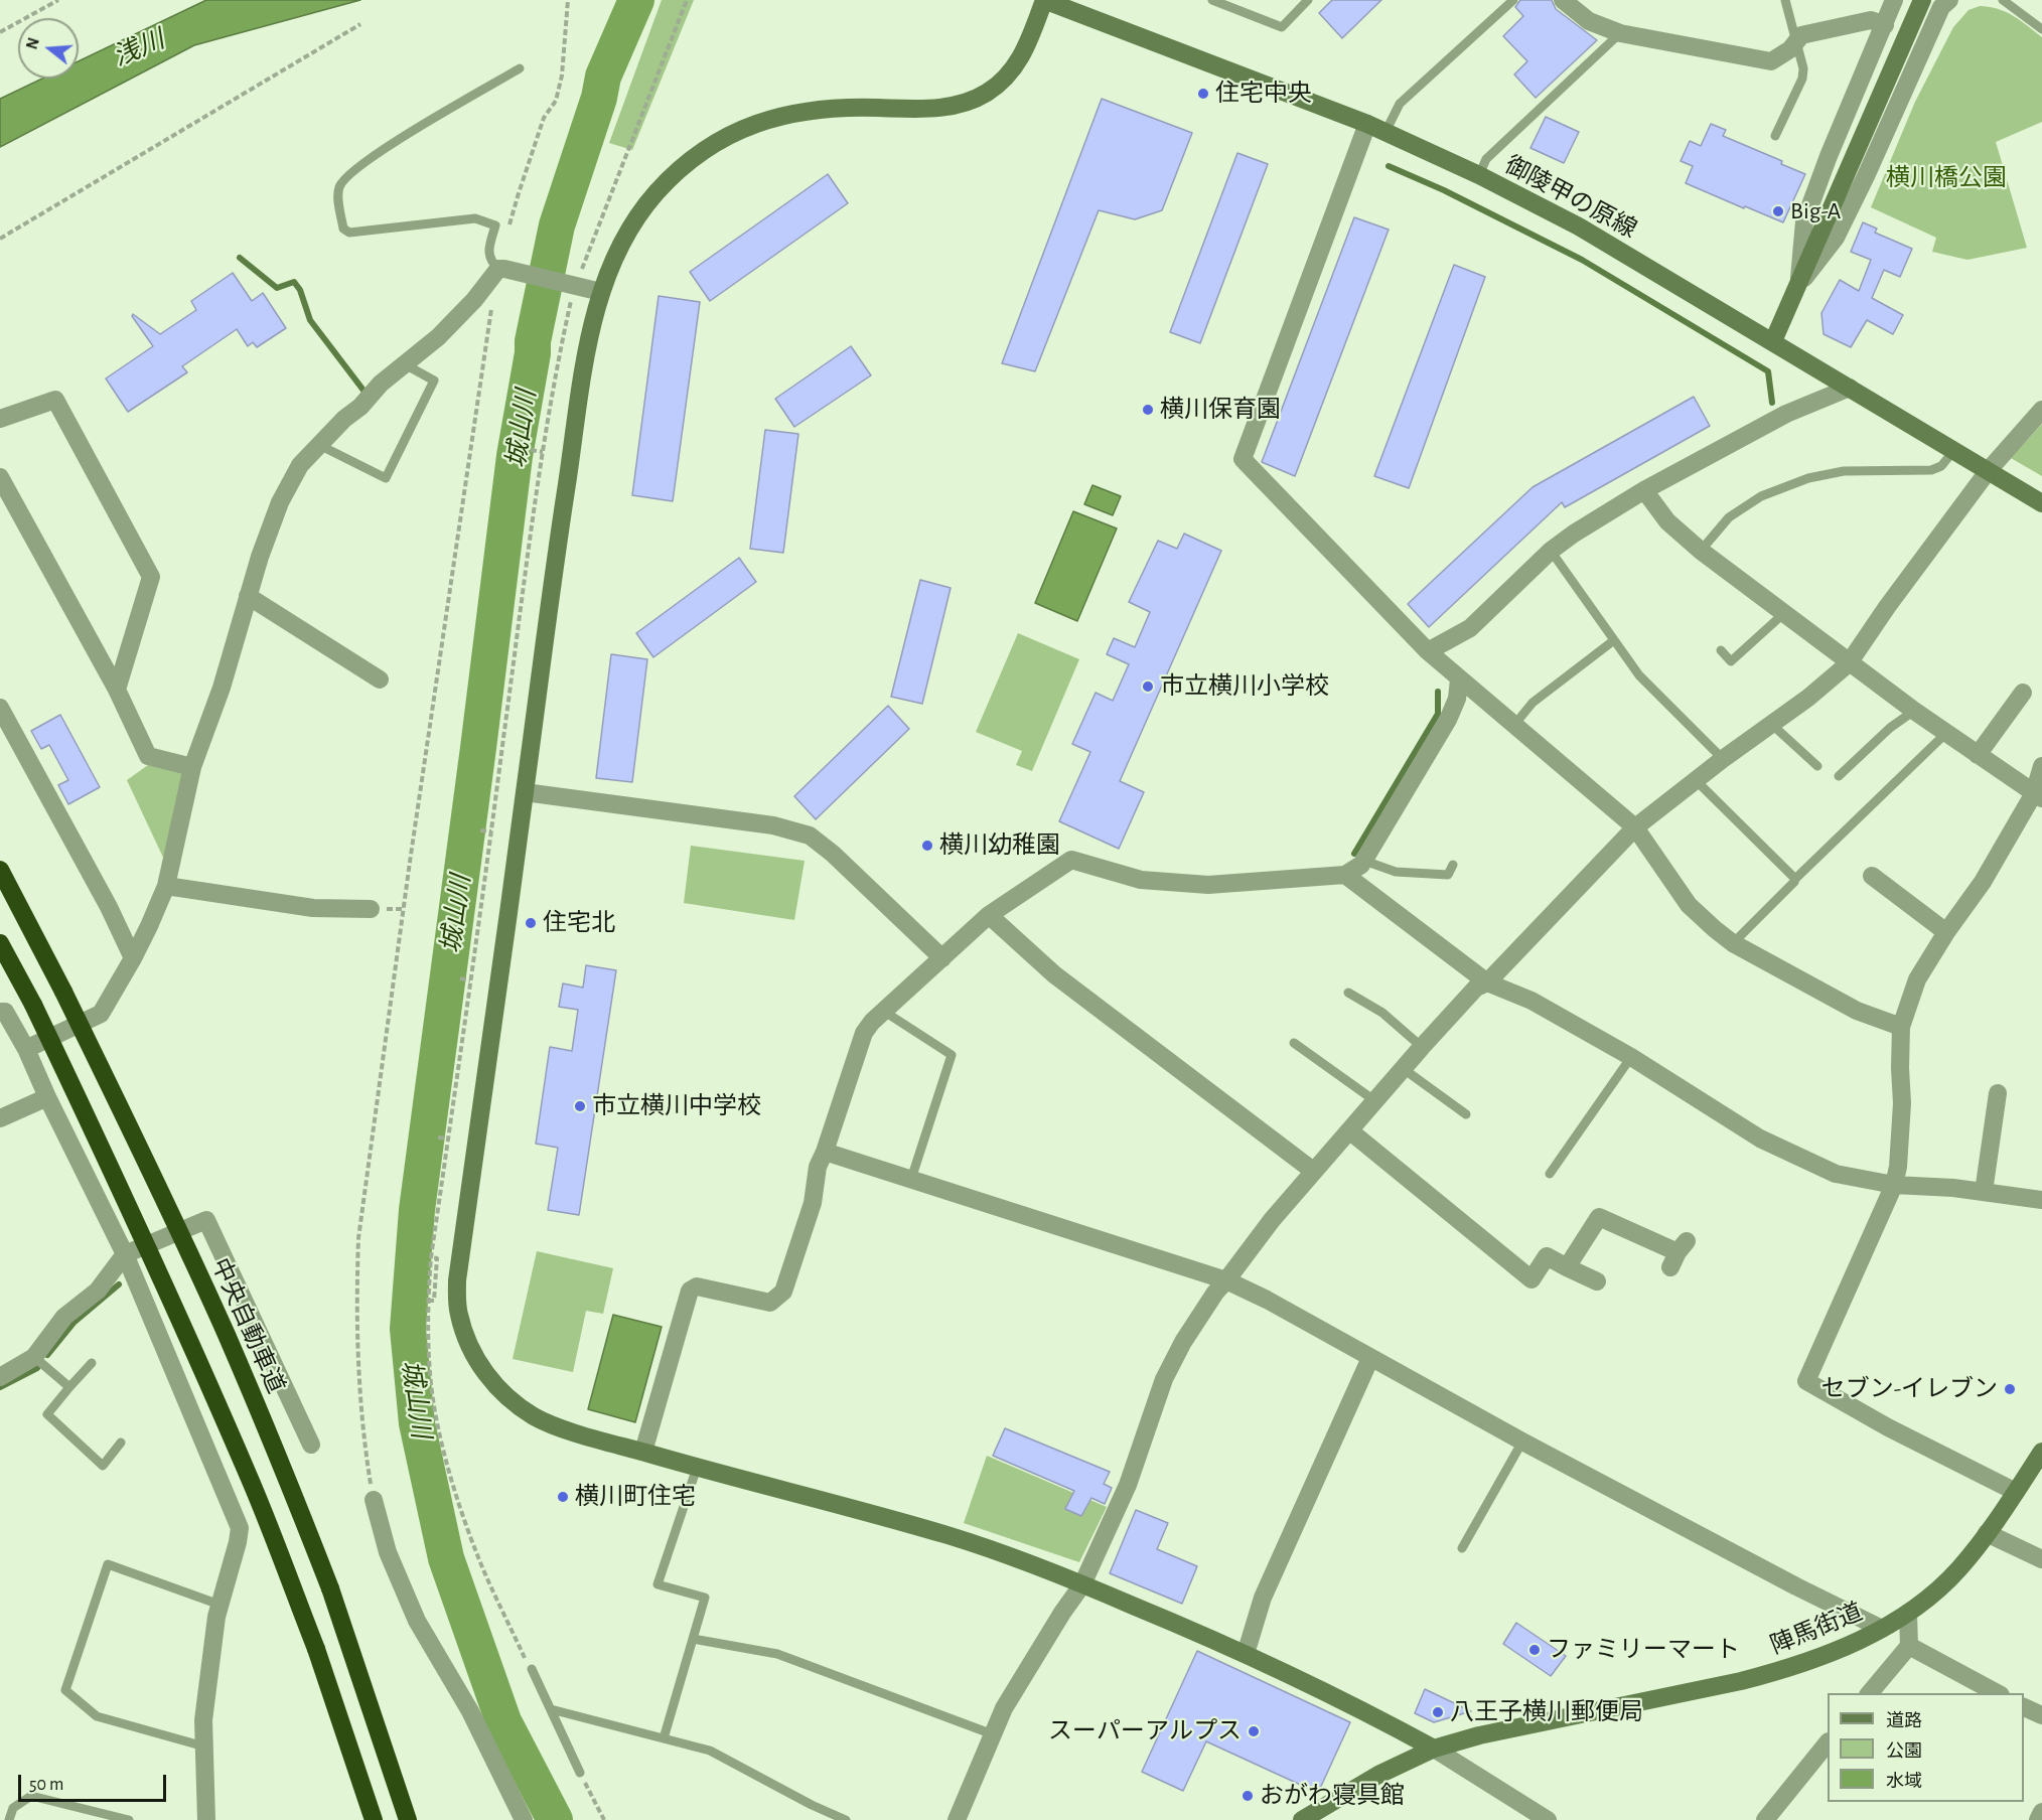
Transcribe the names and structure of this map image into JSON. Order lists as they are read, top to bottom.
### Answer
{
  "streets": {
    "highway": ["中央自動車道"],
    "street": ["御陵甲の原線", "陣馬街道"]
  },
  "water": ["浅川", "城山川"],
  "parks": ["横川橋公園"],
  "places": [
    "住宅中央",
    "Big-A",
    "横川保育園",
    "市立横川小学校",
    "横川幼稚園",
    "住宅北",
    "市立横川中学校",
    "セブン-イレブン",
    "横川町住宅",
    "ファミリーマート",
    "八王子横川郵便局",
    "スーパーアルプス",
    "おがわ寝具館"
  ],
  "legend": ["道路", "公園", "水域"],
  "scale_bar": "50 m",
  "north": "left"
}
